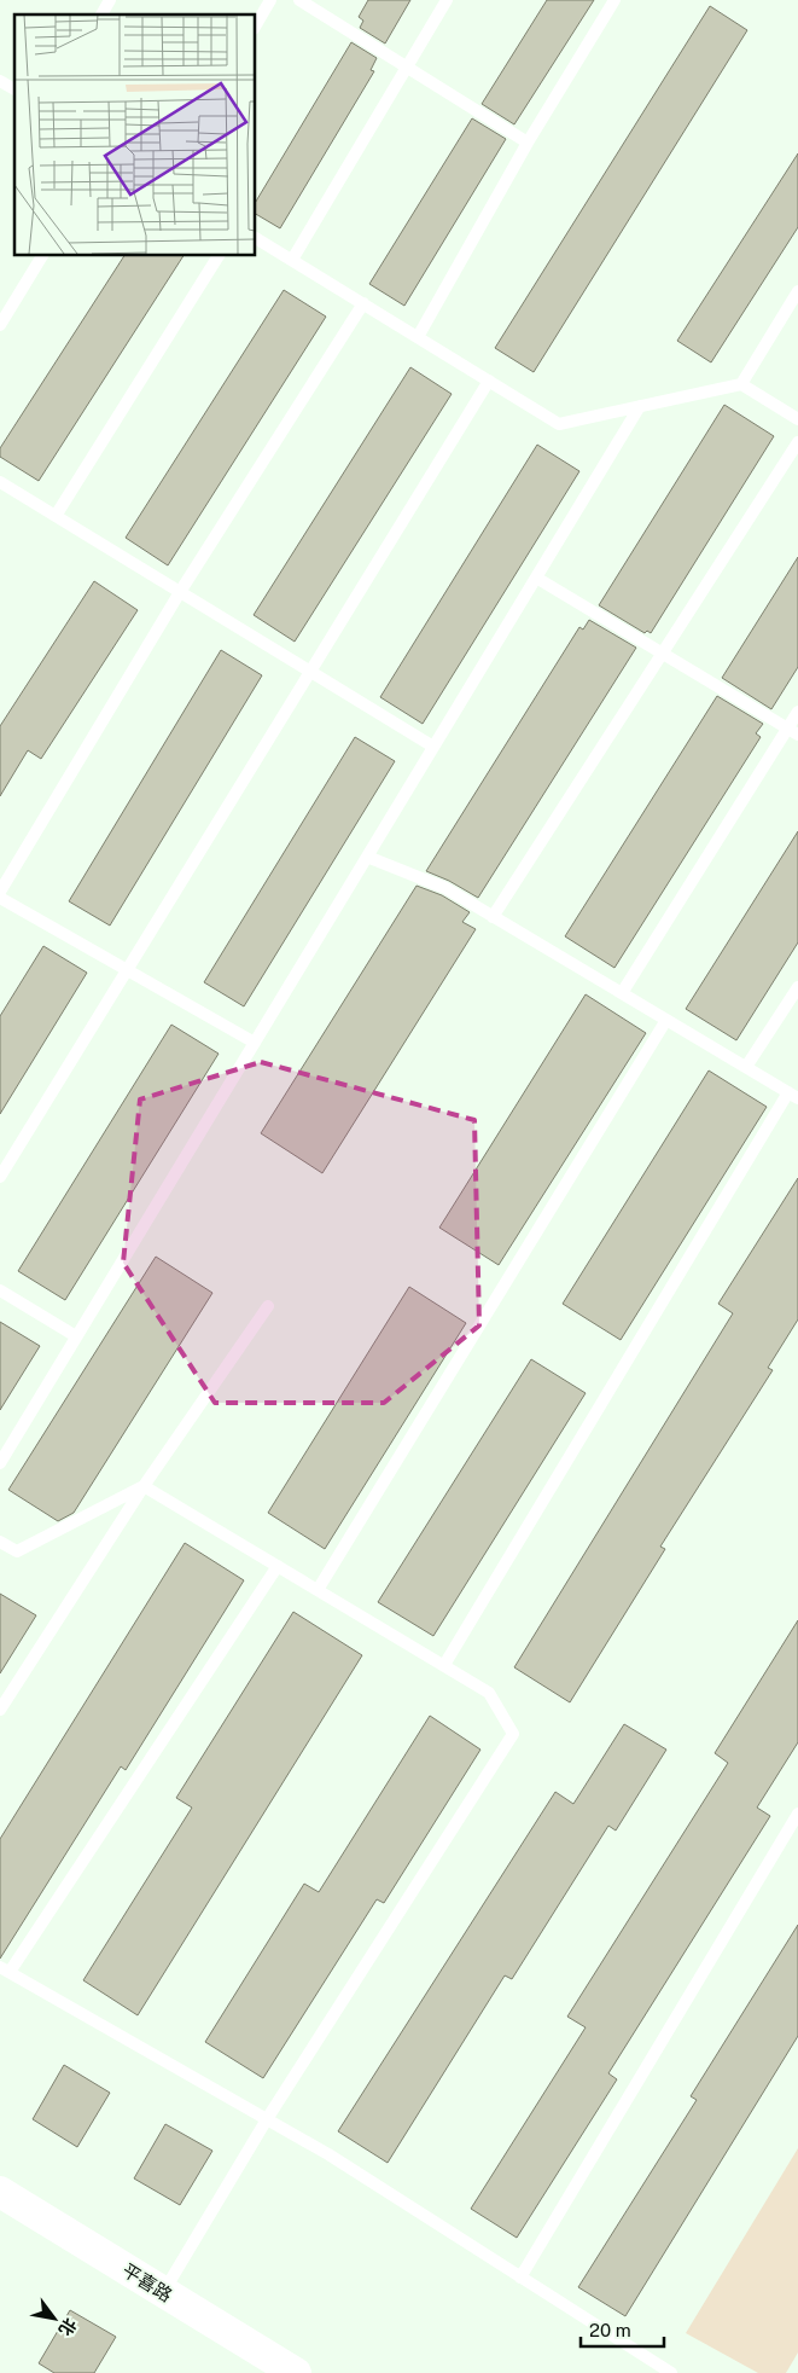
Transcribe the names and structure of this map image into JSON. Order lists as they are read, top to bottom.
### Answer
{
  "streets": {
    "street": ["平喜路"]
  },
  "scale_bar": "20 m",
  "north": "bottom right"
}
